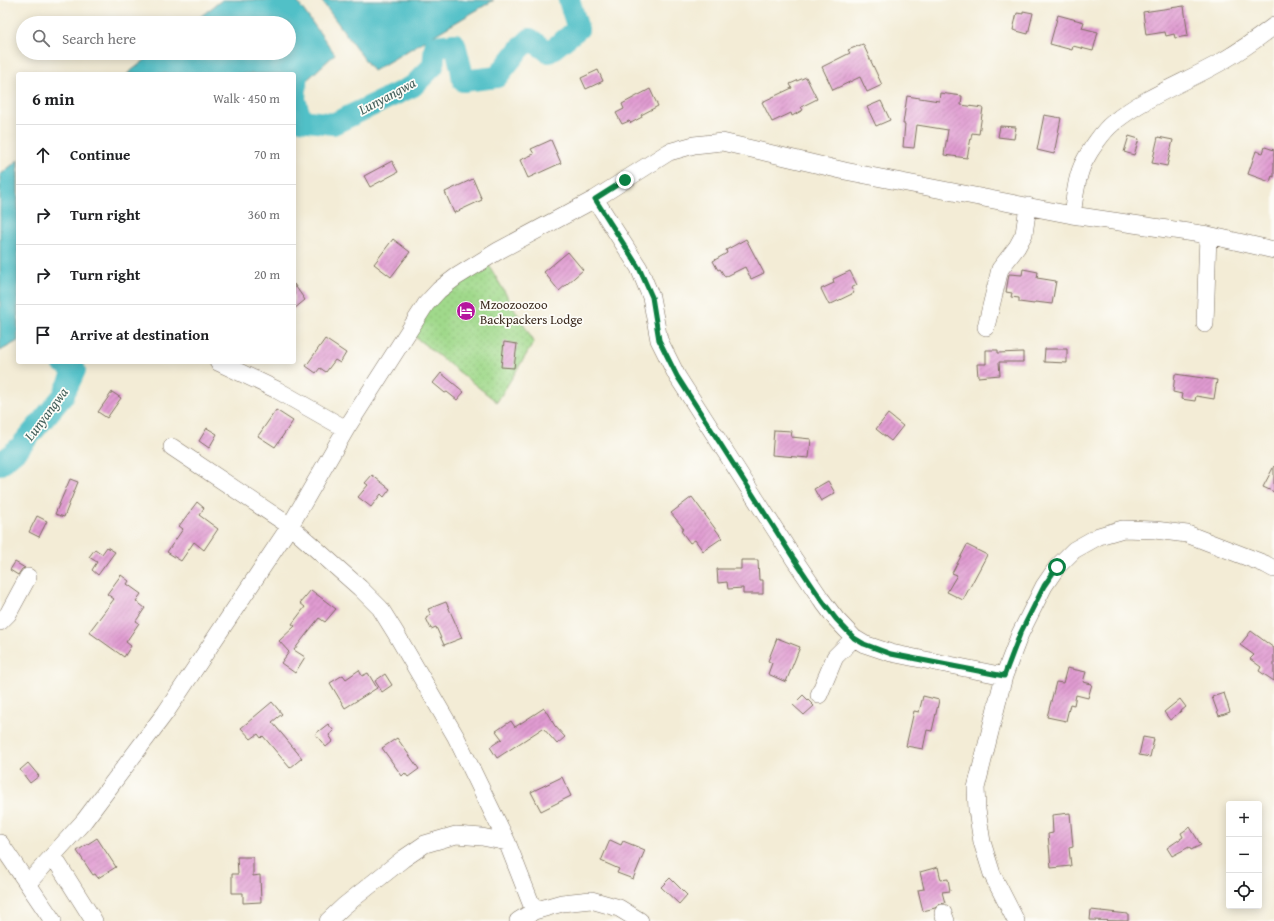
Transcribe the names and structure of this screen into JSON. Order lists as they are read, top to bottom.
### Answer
{
  "water": ["Lunyangwa"],
  "places": {
    "hotel": ["Mzoozoozoo Backpackers Lodge"]
  },
  "page": {
    "search": "Search here",
    "heading": ["6 min", "Walk · 450 m"],
    "list": [
      ["Continue", "70 m"],
      ["Turn right", "360 m"],
      ["Turn right", "20 m"],
      "Arrive at destination"
    ],
    "map_buttons": ["+", "−"]
  }
}
